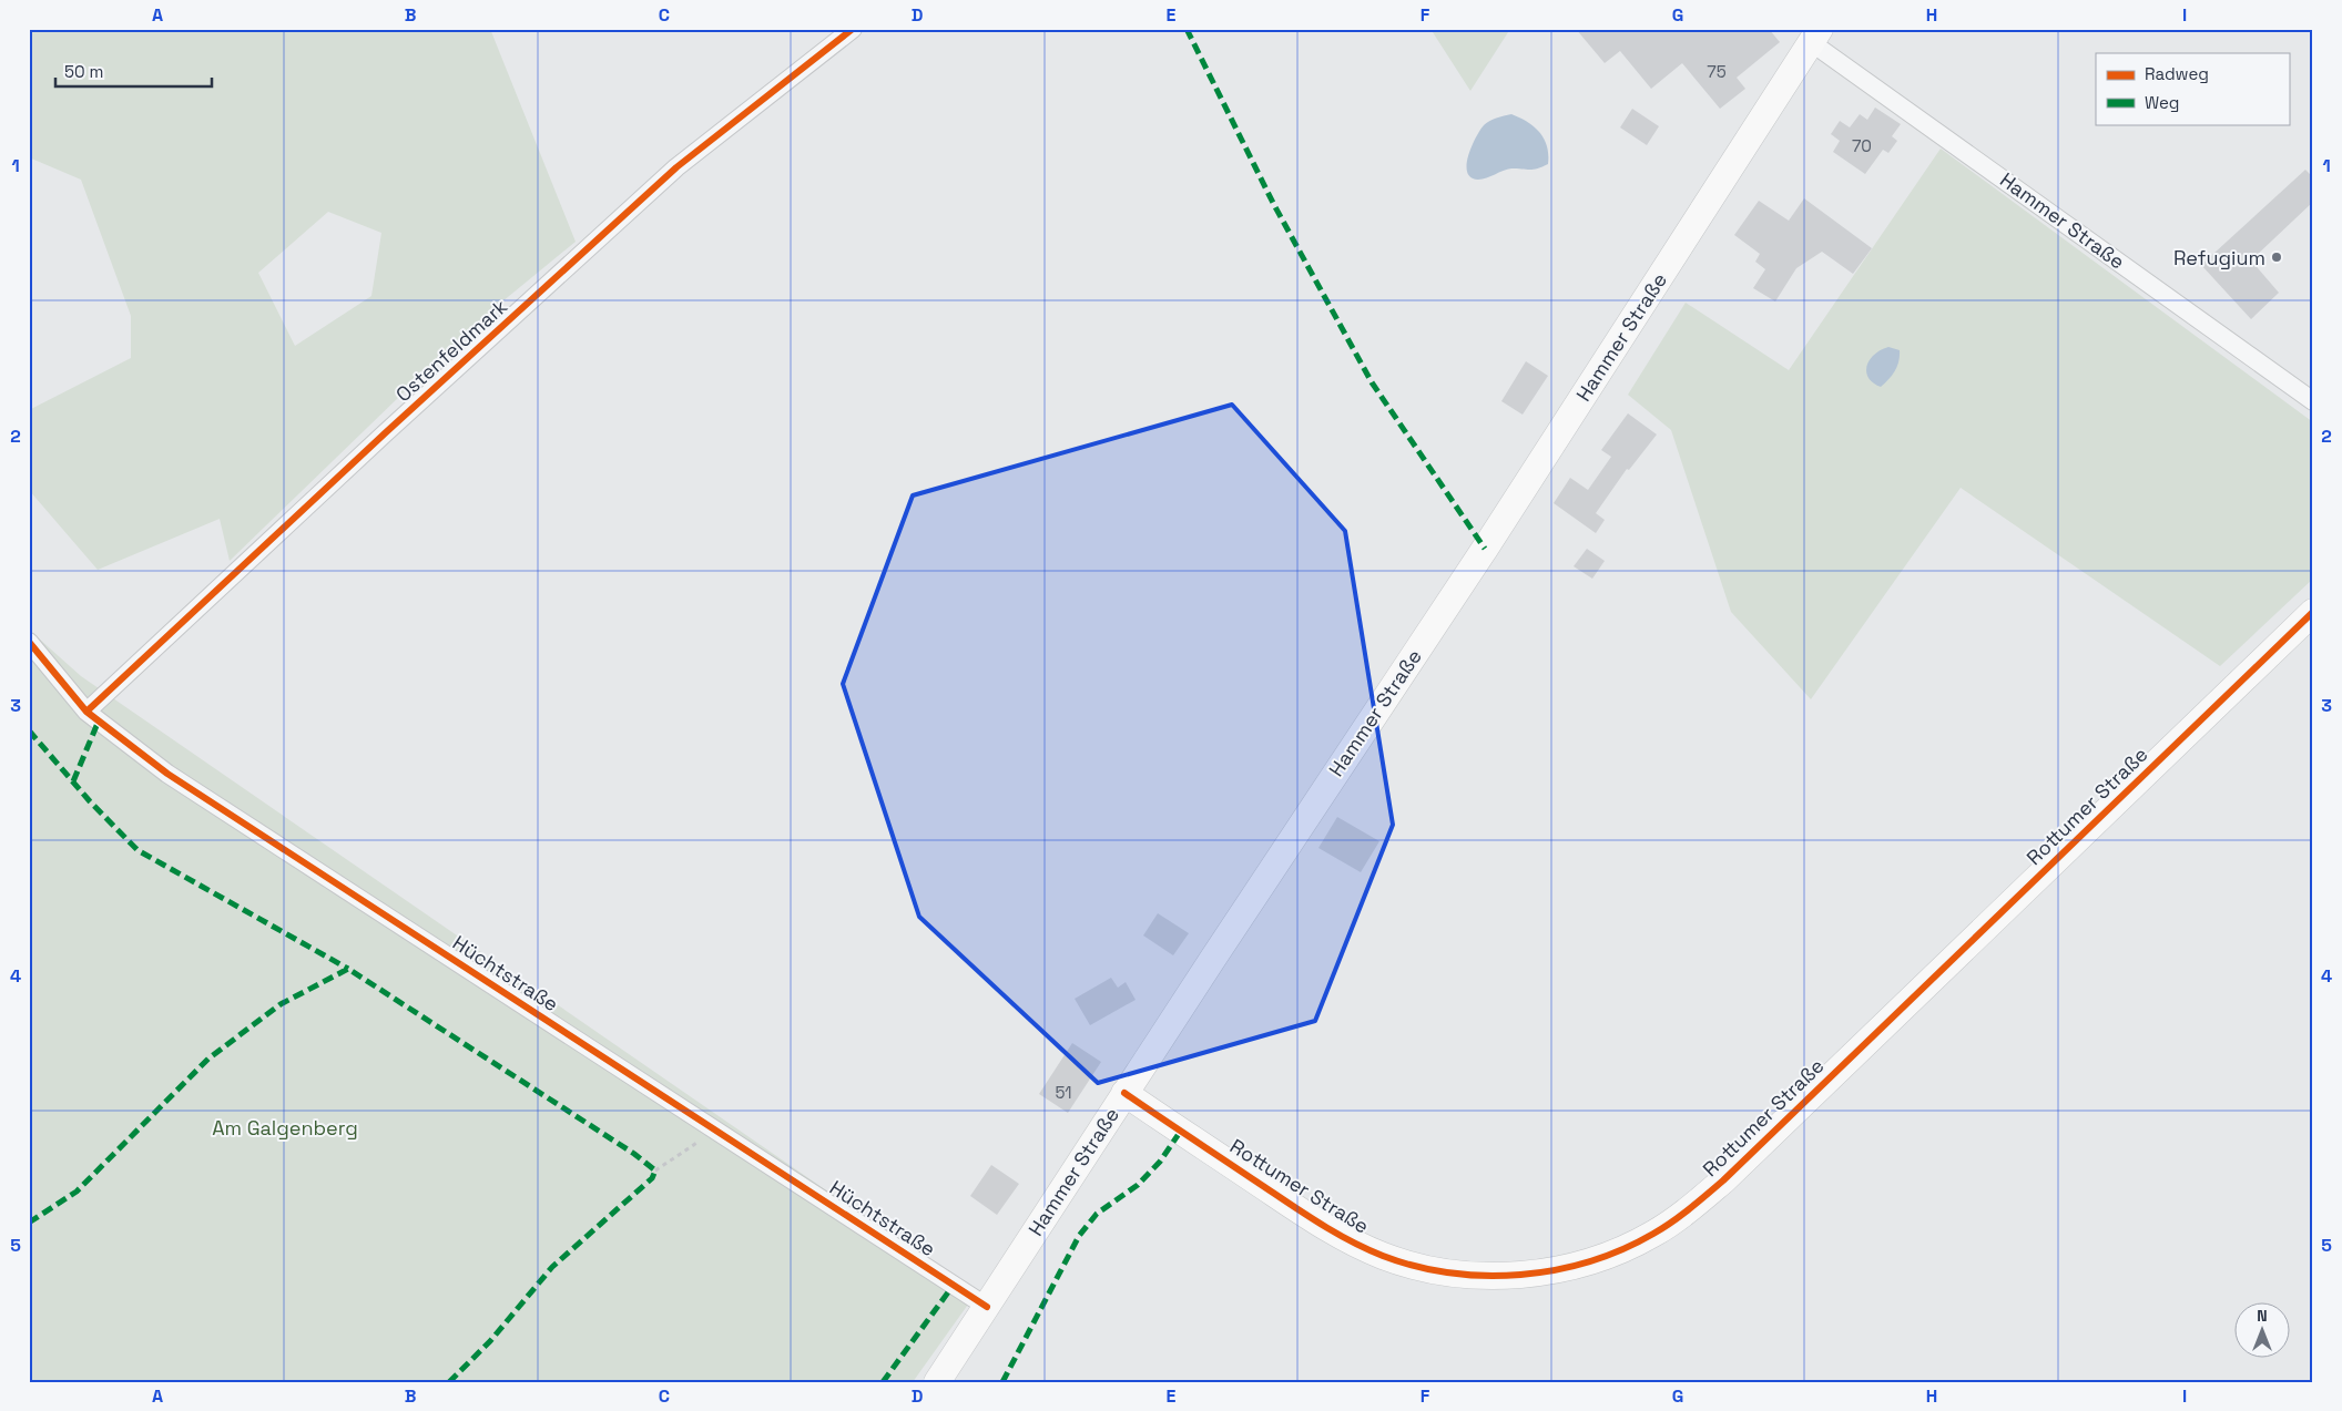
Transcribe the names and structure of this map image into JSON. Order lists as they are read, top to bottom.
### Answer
{
  "streets": {
    "main road": ["Hammer Straße", "Rottumer Straße"],
    "street": ["Ostenfeldmark", "Hüchtstraße"]
  },
  "crossings": [
    ["Hammer Straße", "Rottumer Straße"],
    ["Hammer Straße", "Hüchtstraße"],
    ["Ostenfeldmark", "Hüchtstraße"]
  ],
  "parks": ["Am Galgenberg"],
  "places": ["Refugium"],
  "house_numbers": ["75", "70", "51"],
  "legend": ["Radweg", "Weg"],
  "scale_bar": "50 m",
  "north": "top",
  "grid": {
    "columns": [
      "A",
      "B",
      "C",
      "D",
      "E",
      "F",
      "G",
      "H",
      "I"
    ],
    "rows": [
      "1",
      "2",
      "3",
      "4",
      "5"
    ]
  }
}
